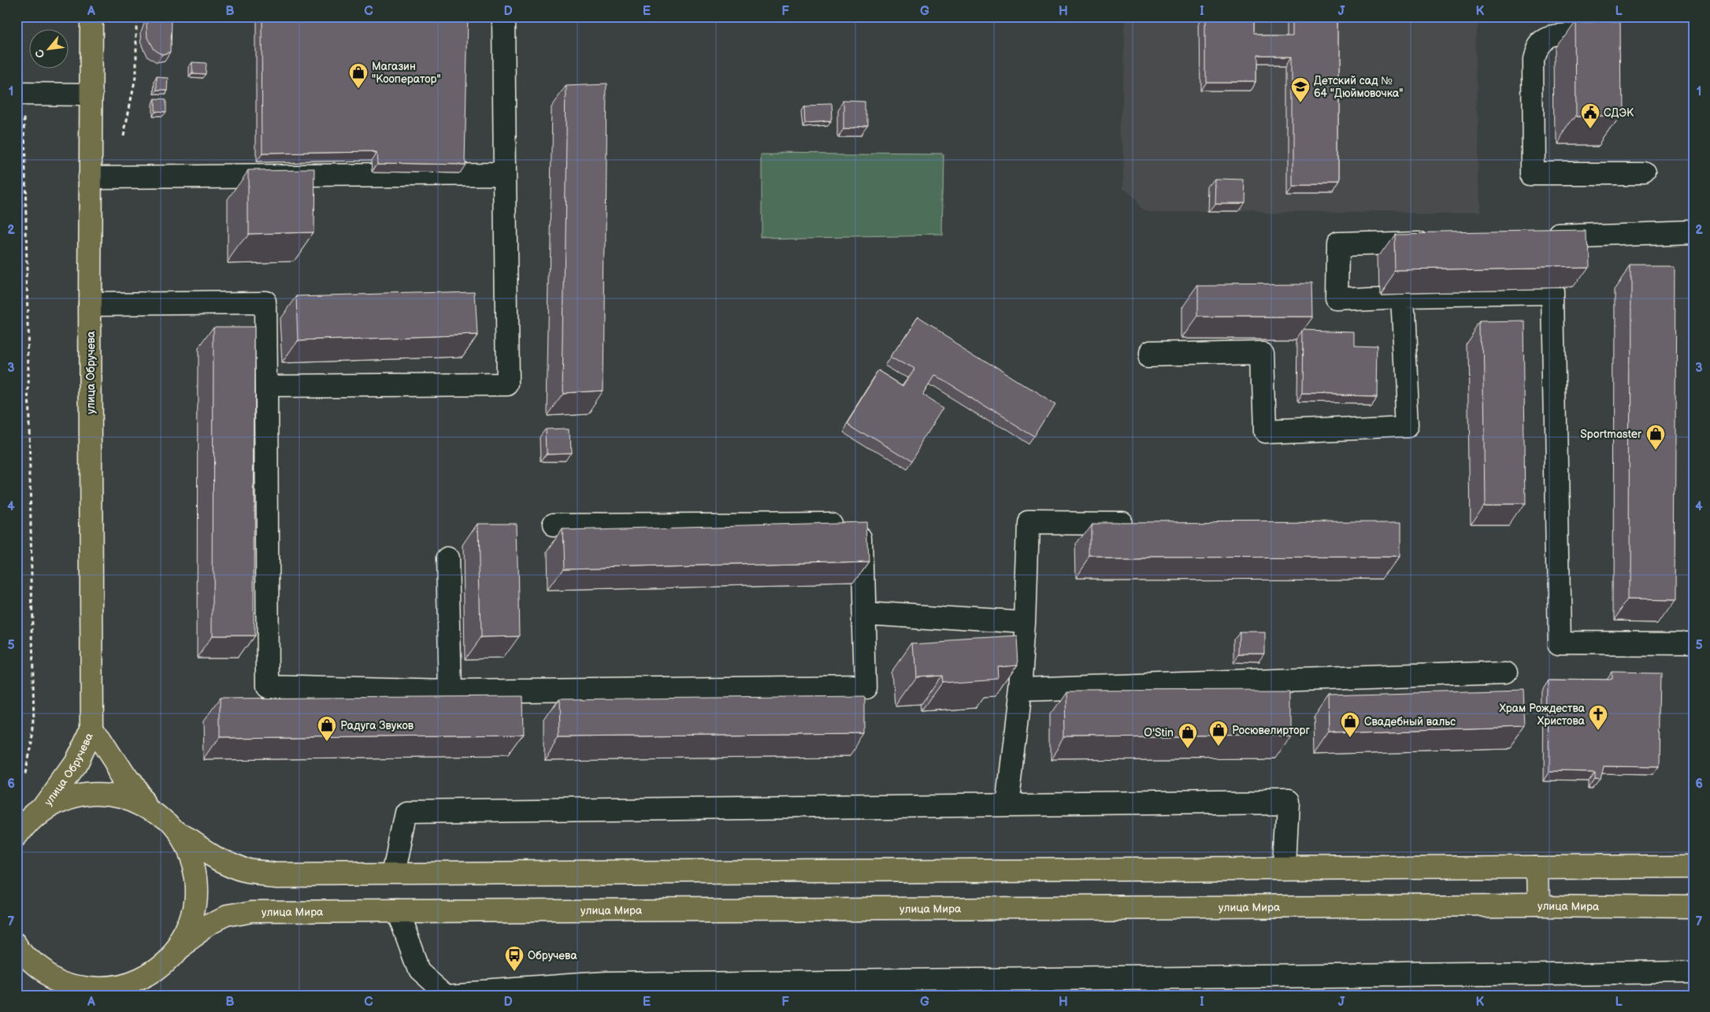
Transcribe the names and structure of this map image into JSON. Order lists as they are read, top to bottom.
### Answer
{
  "streets": {
    "main road": ["улица Обручева", "улица Мира"]
  },
  "places": {
    "shop": [
      "Магазин \"Кооператор\"",
      "Sportmaster",
      "Свадебный вальс",
      "Радуга Звуков",
      "Росювелирторг",
      "O'Stin"
    ],
    "school or university": ["Детский сад № 64 \"Дюймовочка\""],
    "public building": ["СДЭК"],
    "church": ["Храм Рождества Христова"],
    "bus stop": ["Обручева"]
  },
  "north": "bottom left",
  "grid": {
    "columns": [
      "A",
      "B",
      "C",
      "D",
      "E",
      "F",
      "G",
      "H",
      "I",
      "J",
      "K",
      "L"
    ],
    "rows": [
      "1",
      "2",
      "3",
      "4",
      "5",
      "6",
      "7"
    ]
  }
}
